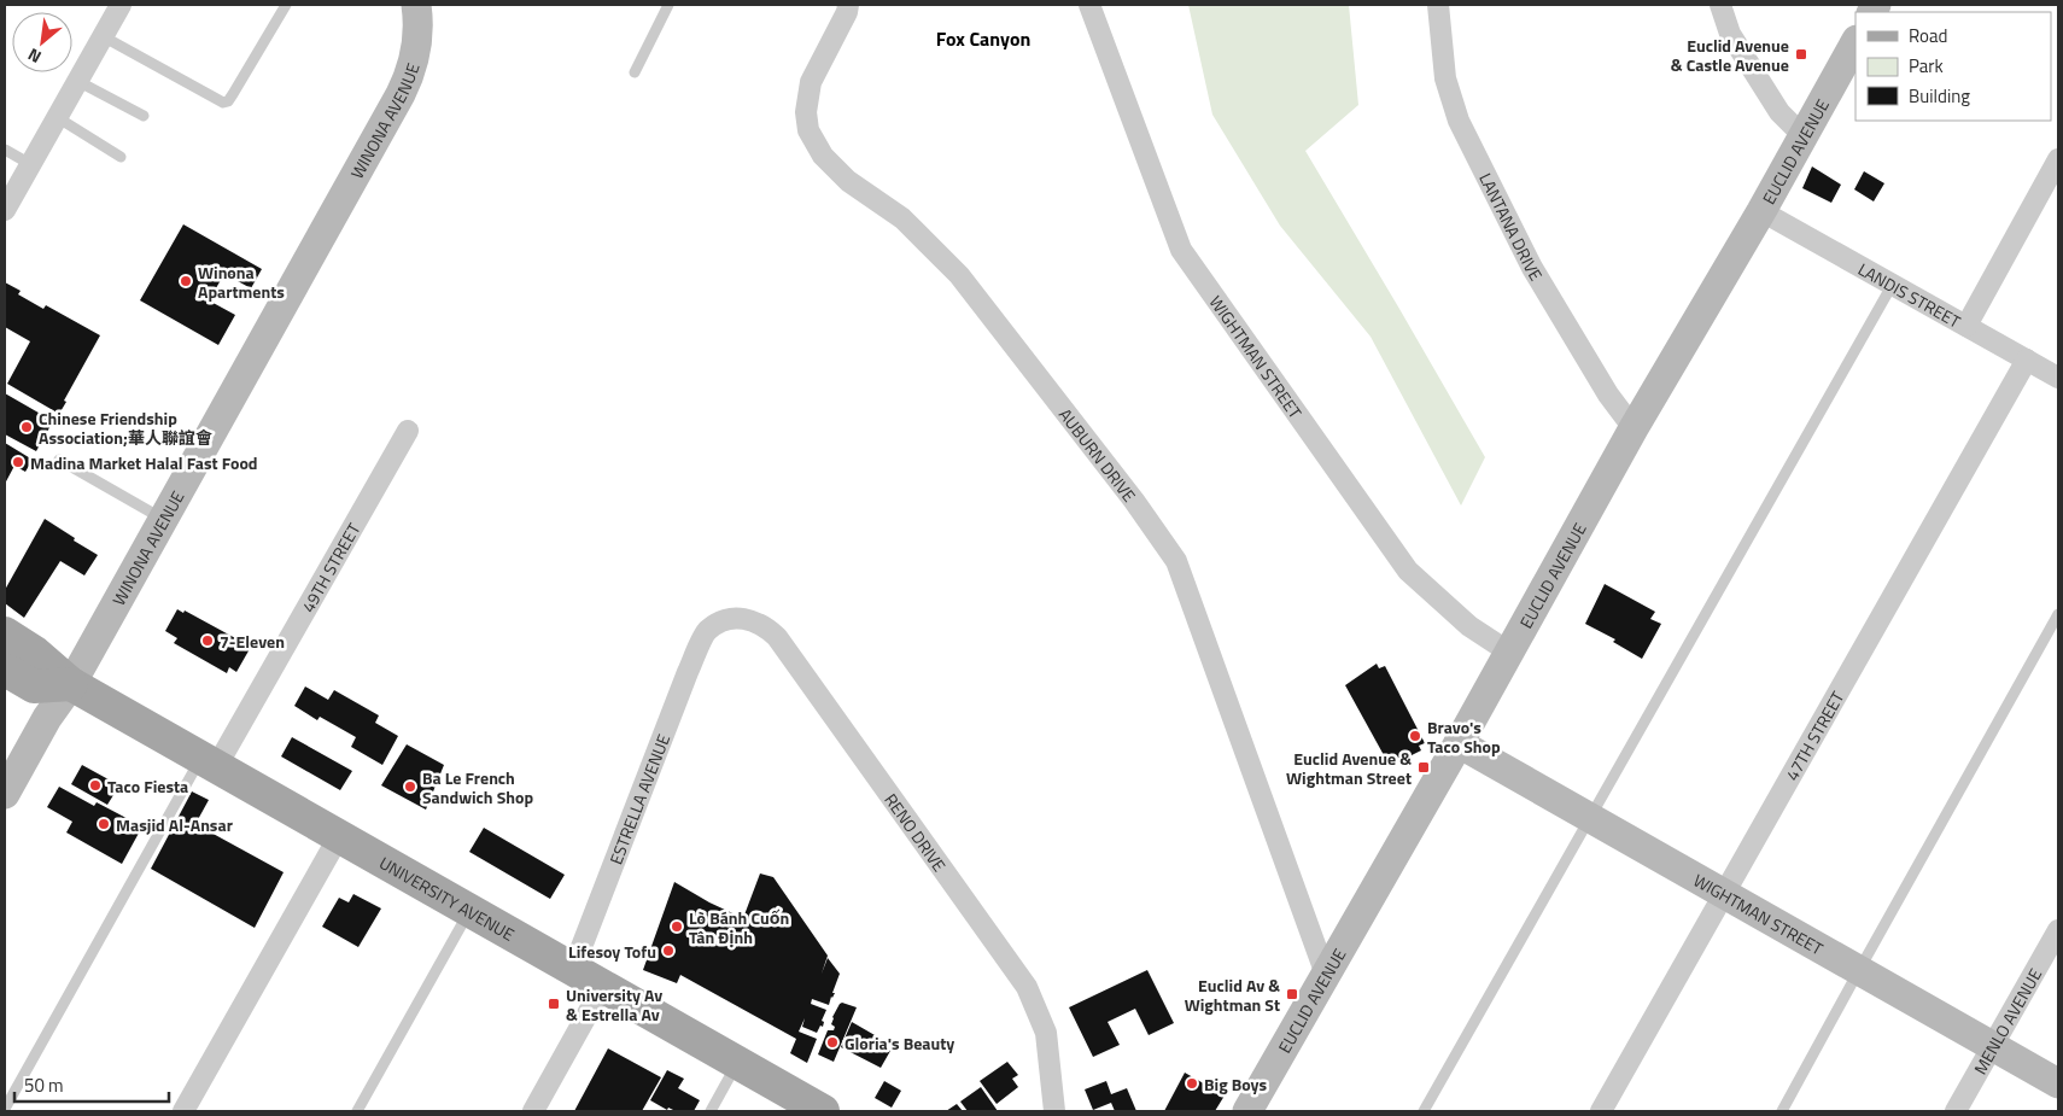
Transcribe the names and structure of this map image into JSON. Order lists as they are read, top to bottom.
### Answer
{
  "streets": {
    "main road": [
      "WINONA AVENUE",
      "EUCLID AVENUE",
      "WIGHTMAN STREET",
      "UNIVERSITY AVENUE"
    ],
    "street": [
      "LANTANA DRIVE",
      "LANDIS STREET",
      "AUBURN DRIVE",
      "49TH STREET",
      "47TH STREET",
      "ESTRELLA AVENUE",
      "RENO DRIVE",
      "MENLO AVENUE"
    ]
  },
  "crossings": [
    ["WINONA AVENUE", "UNIVERSITY AVENUE"],
    ["EUCLID AVENUE", "LANTANA DRIVE"],
    ["EUCLID AVENUE", "LANDIS STREET"],
    ["EUCLID AVENUE", "WIGHTMAN STREET"],
    ["EUCLID AVENUE", "AUBURN DRIVE"],
    ["LANDIS STREET", "47TH STREET"],
    ["WIGHTMAN STREET", "47TH STREET"],
    ["WIGHTMAN STREET", "MENLO AVENUE"],
    ["49TH STREET", "UNIVERSITY AVENUE"],
    ["ESTRELLA AVENUE", "RENO DRIVE"],
    ["ESTRELLA AVENUE", "UNIVERSITY AVENUE"]
  ],
  "districts": ["Fox Canyon"],
  "places": {
    "transit": [
      "Euclid Avenue & Castle Avenue",
      "Euclid Avenue & Wightman Street",
      "Euclid Av & Wightman St",
      "University Av & Estrella Av"
    ],
    "other": [
      "Winona Apartments",
      "Chinese Friendship Association;華人聯誼會",
      "Madina Market Halal Fast Food",
      "7-Eleven",
      "Bravo's Taco Shop",
      "Taco Fiesta",
      "Ba Le French Sandwich Shop",
      "Masjid Al-Ansar",
      "Lò Bánh Cuốn Tân Định",
      "Lifesoy Tofu",
      "Gloria's Beauty",
      "Big Boys"
    ]
  },
  "legend": ["Road", "Park", "Building"],
  "scale_bar": "50 m",
  "north": "bottom left"
}
